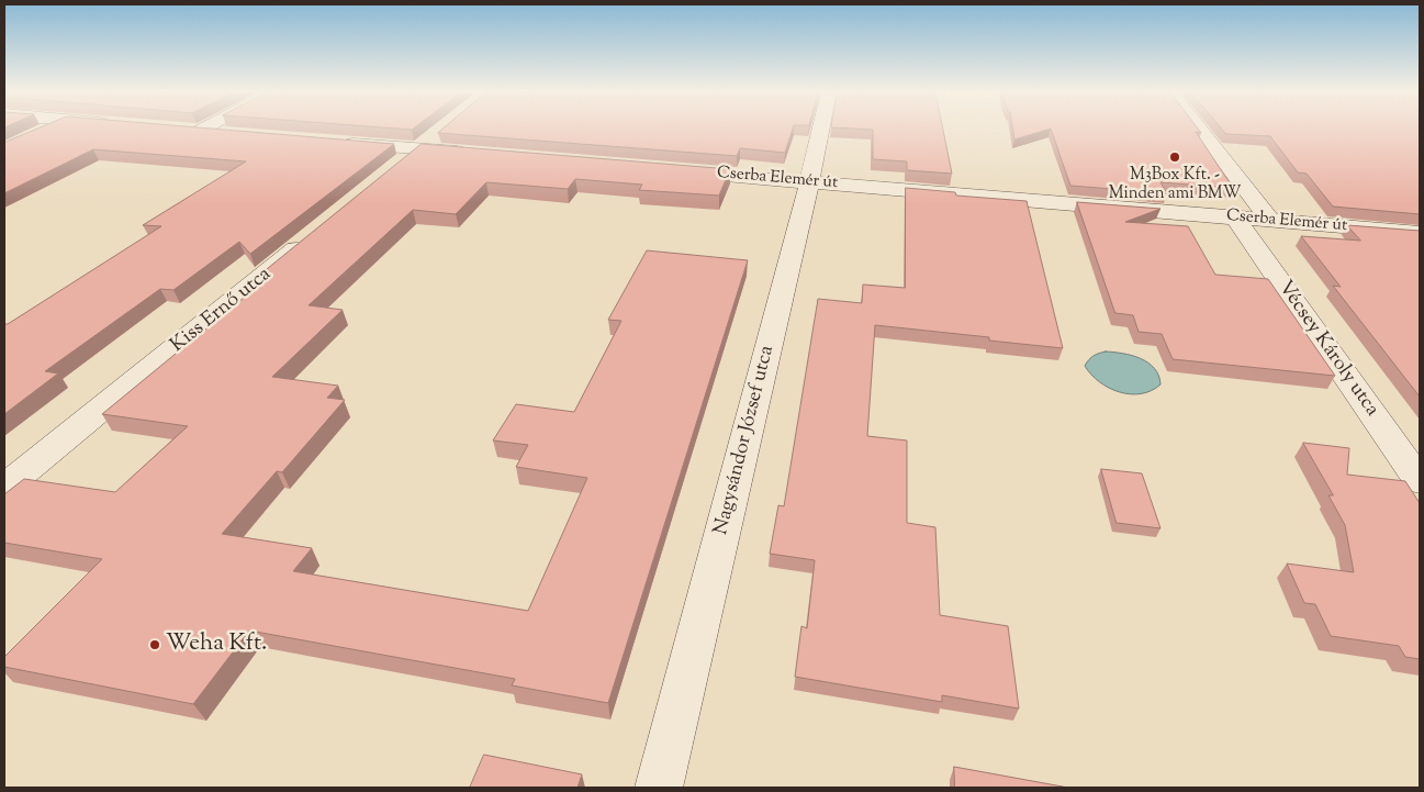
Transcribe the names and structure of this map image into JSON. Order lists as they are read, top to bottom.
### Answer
{
  "streets": {
    "street": [
      "Cserba Elemér út",
      "Kiss Ernő utca",
      "Vécsey Károly utca",
      "Nagysándor József utca"
    ]
  },
  "crossings": [
    ["Cserba Elemér út", "Vécsey Károly utca"],
    ["Cserba Elemér út", "Nagysándor József utca"]
  ],
  "places": ["M3Box Kft. - Minden ami BMW", "Weha Kft."]
}
